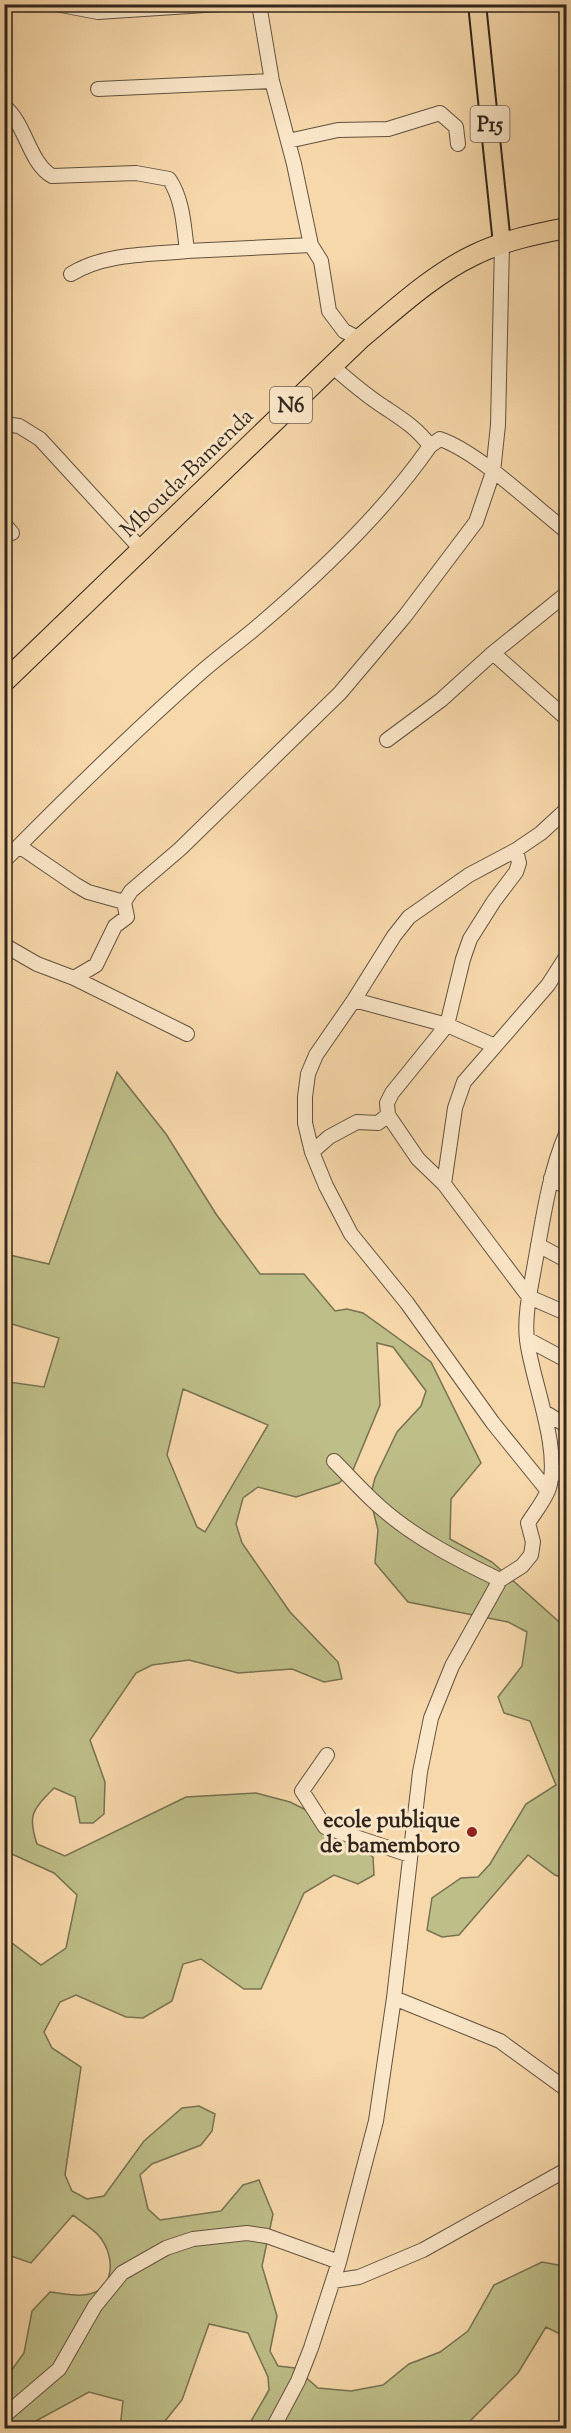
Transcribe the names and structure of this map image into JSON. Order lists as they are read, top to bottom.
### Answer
{
  "streets": {
    "highway": ["N6", "Mbouda-Bamenda"],
    "main road": ["P15"]
  },
  "crossings": [
    ["P15", "Mbouda-Bamenda"]
  ],
  "places": ["ecole publique de bamemboro"]
}
